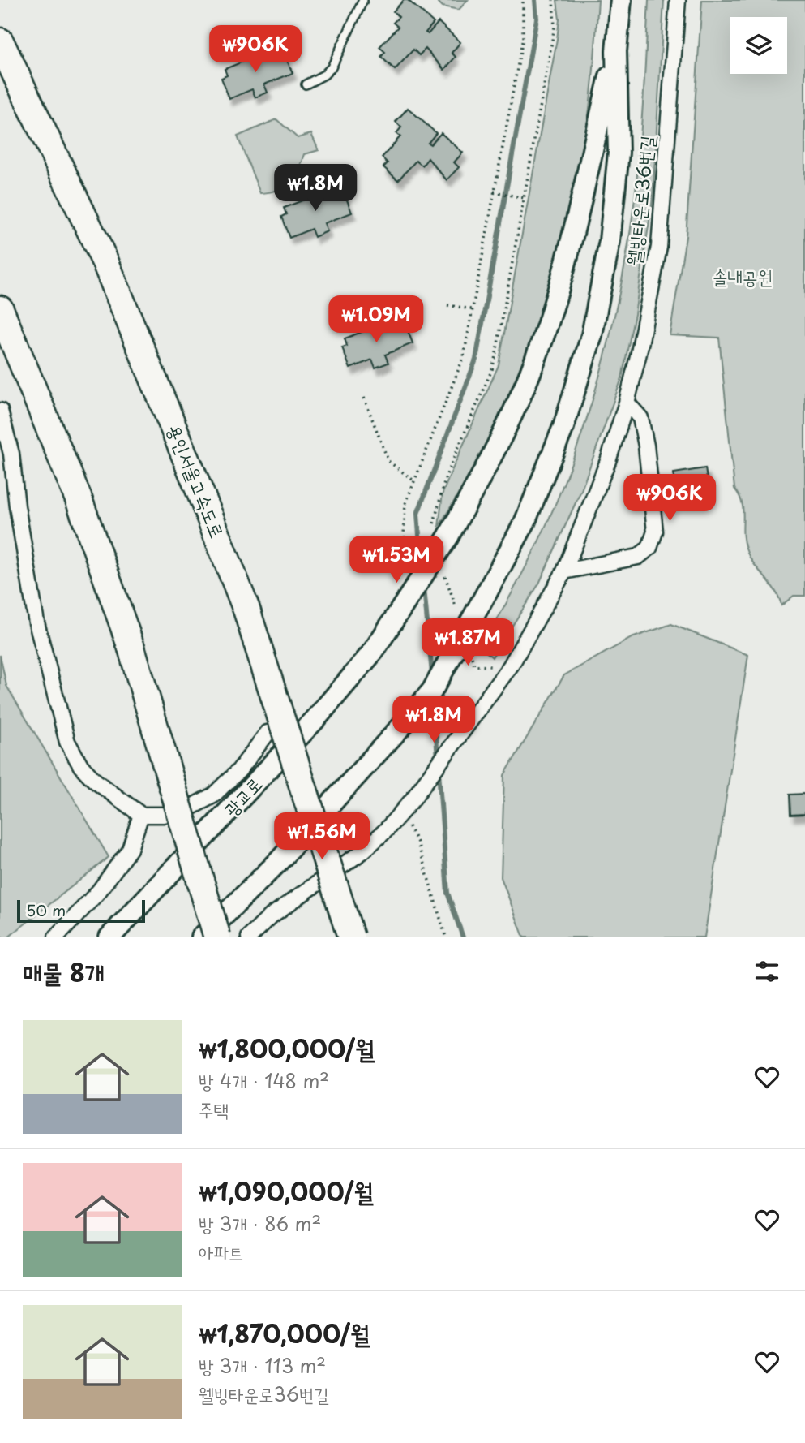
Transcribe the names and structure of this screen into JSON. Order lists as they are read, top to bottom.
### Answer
{
  "streets": {
    "highway": ["용인서울고속도로"],
    "main road": ["광교로"],
    "street": ["웰빙타운로36번길"]
  },
  "parks": ["솔내공원"],
  "scale_bar": "50 m",
  "page": {
    "price": [
      "₩906K",
      "₩1.8M",
      "₩1.09M",
      "₩906K",
      "₩1.53M",
      "₩1.87M",
      "₩1.8M",
      "₩1.56M"
    ],
    "scale": "50 m",
    "heading": "매물 8개",
    "list": [
      {
        "name": "₩1,800,000/월",
        "note": "방 4개 · 148 m² · 주택"
      },
      {
        "name": "₩1,090,000/월",
        "note": "방 3개 · 86 m² · 아파트"
      },
      {
        "name": "₩1,870,000/월",
        "note": "방 3개 · 113 m² · 웰빙타운로36번길"
      }
    ]
  }
}
